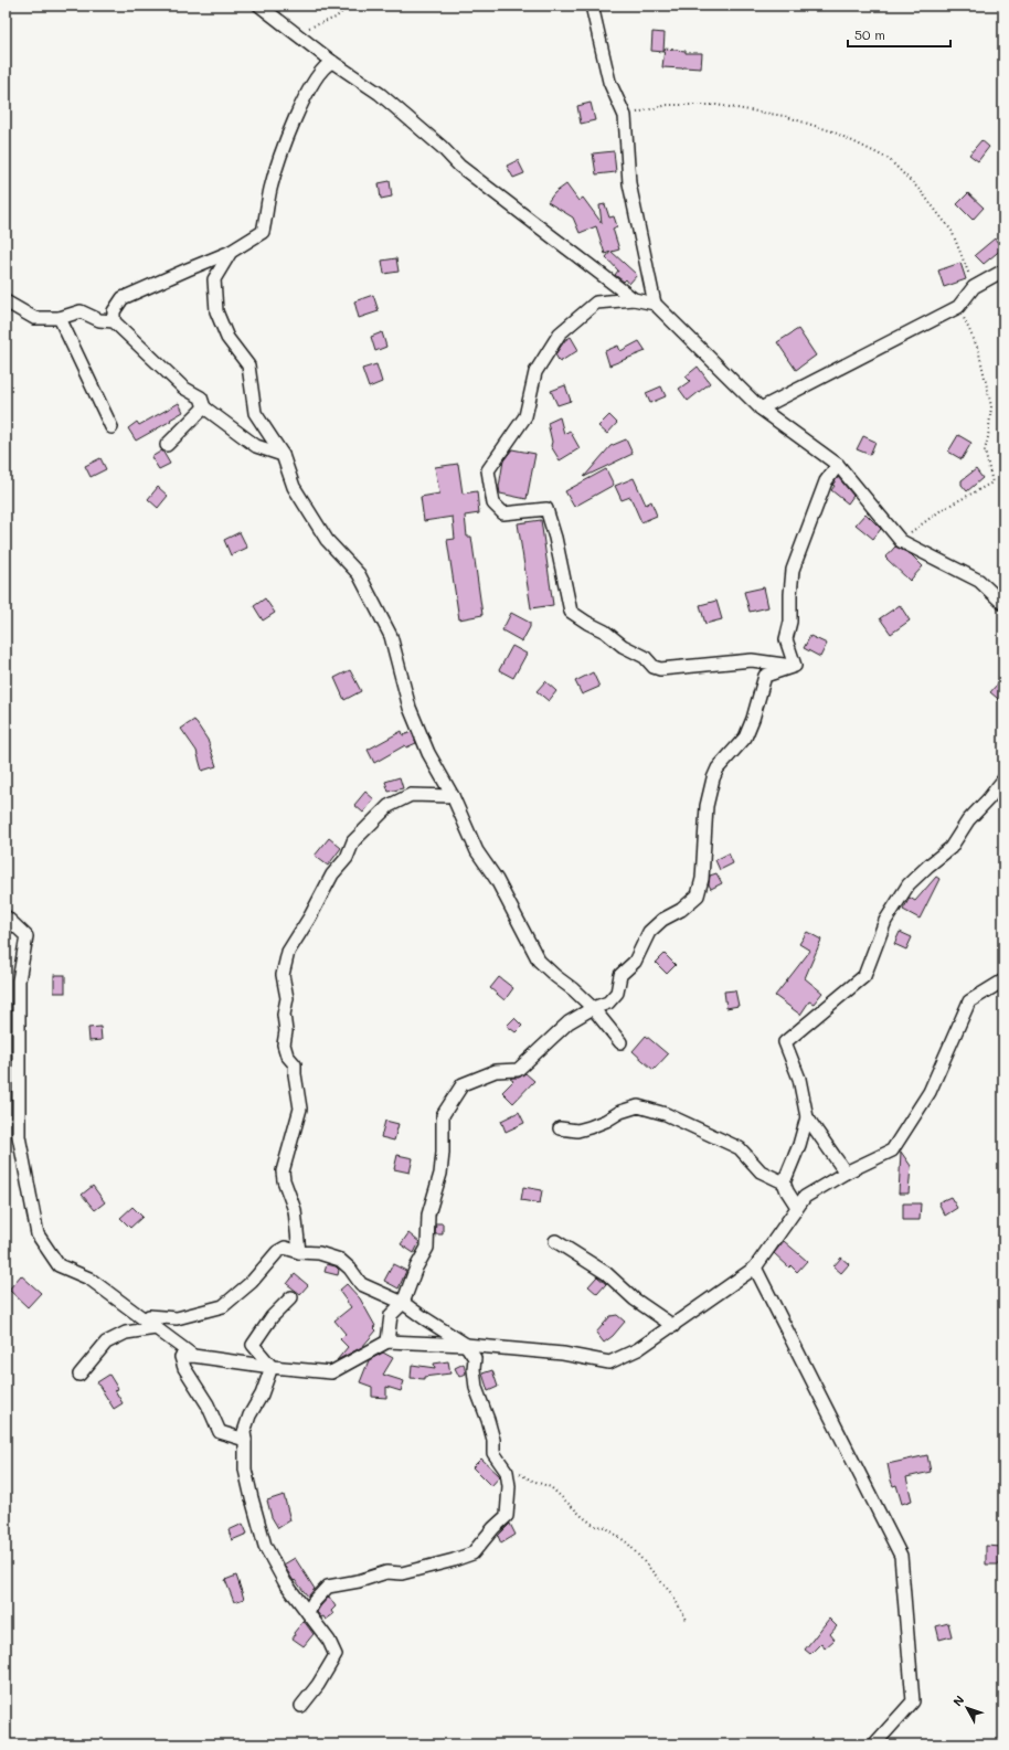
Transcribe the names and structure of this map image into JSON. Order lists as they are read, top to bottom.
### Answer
{
  "scale_bar": "50 m",
  "north": "top left"
}
